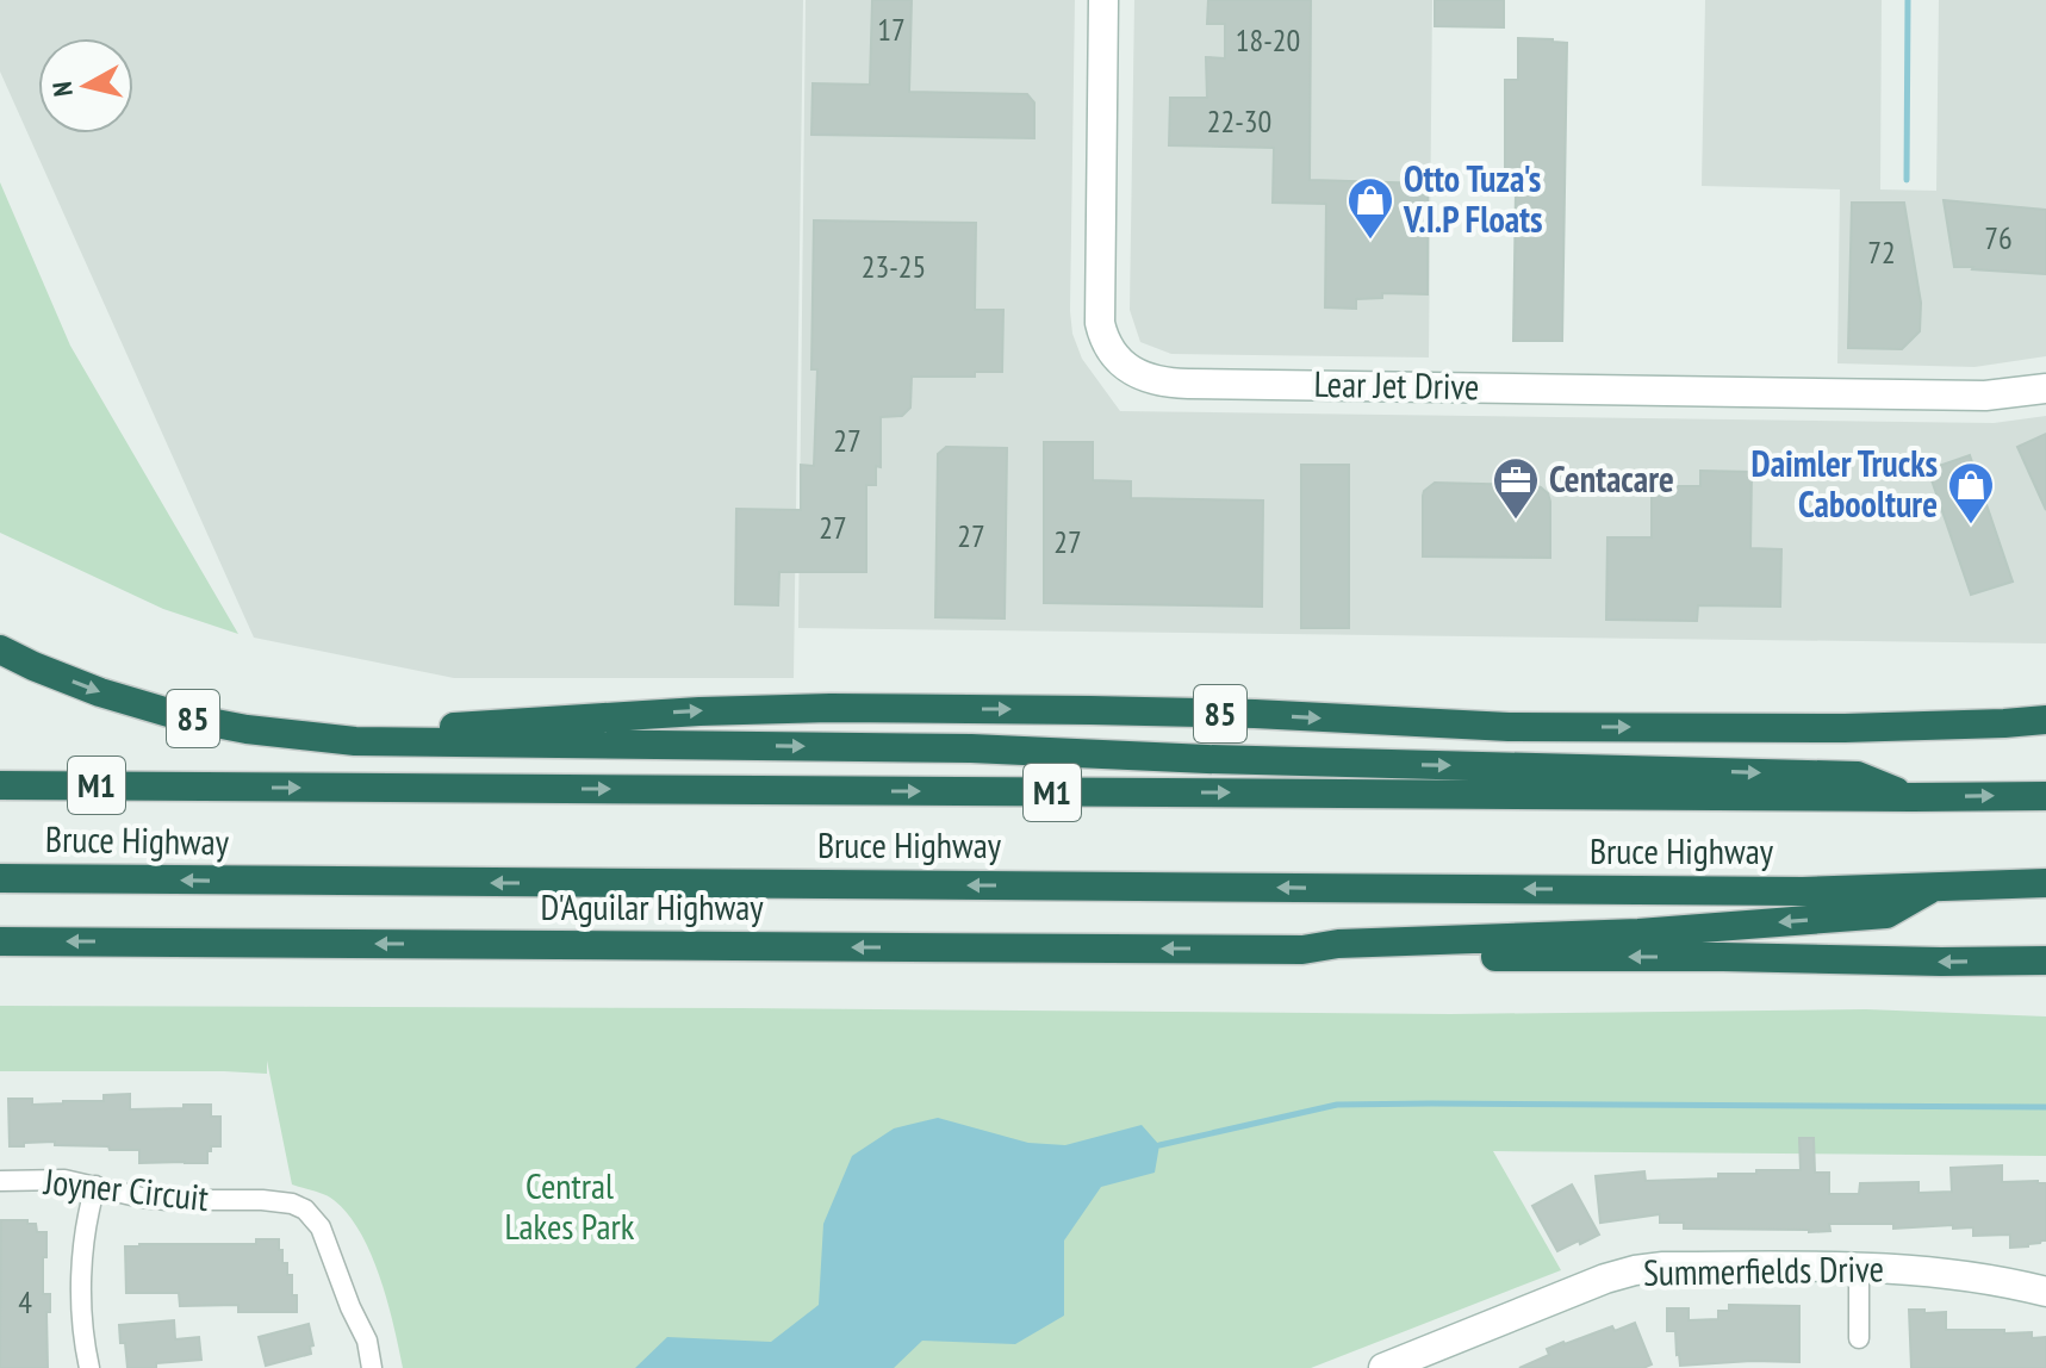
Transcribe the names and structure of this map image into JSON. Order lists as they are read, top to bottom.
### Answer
{
  "streets": {
    "highway": [
      "85",
      "M1",
      "Bruce Highway",
      "D'Aguilar Highway"
    ],
    "street": ["Lear Jet Drive", "Joyner Circuit", "Summerfields Drive"]
  },
  "parks": ["Central Lakes Park"],
  "places": {
    "shop": ["Otto Tuza's V.I.P Floats", "Daimler Trucks Caboolture"],
    "office": ["Centacare"]
  },
  "house_numbers": [
    "17",
    "18-20",
    "22-30",
    "76",
    "72",
    "23-25",
    "27",
    "27",
    "27",
    "27",
    "4"
  ],
  "north": "left"
}
